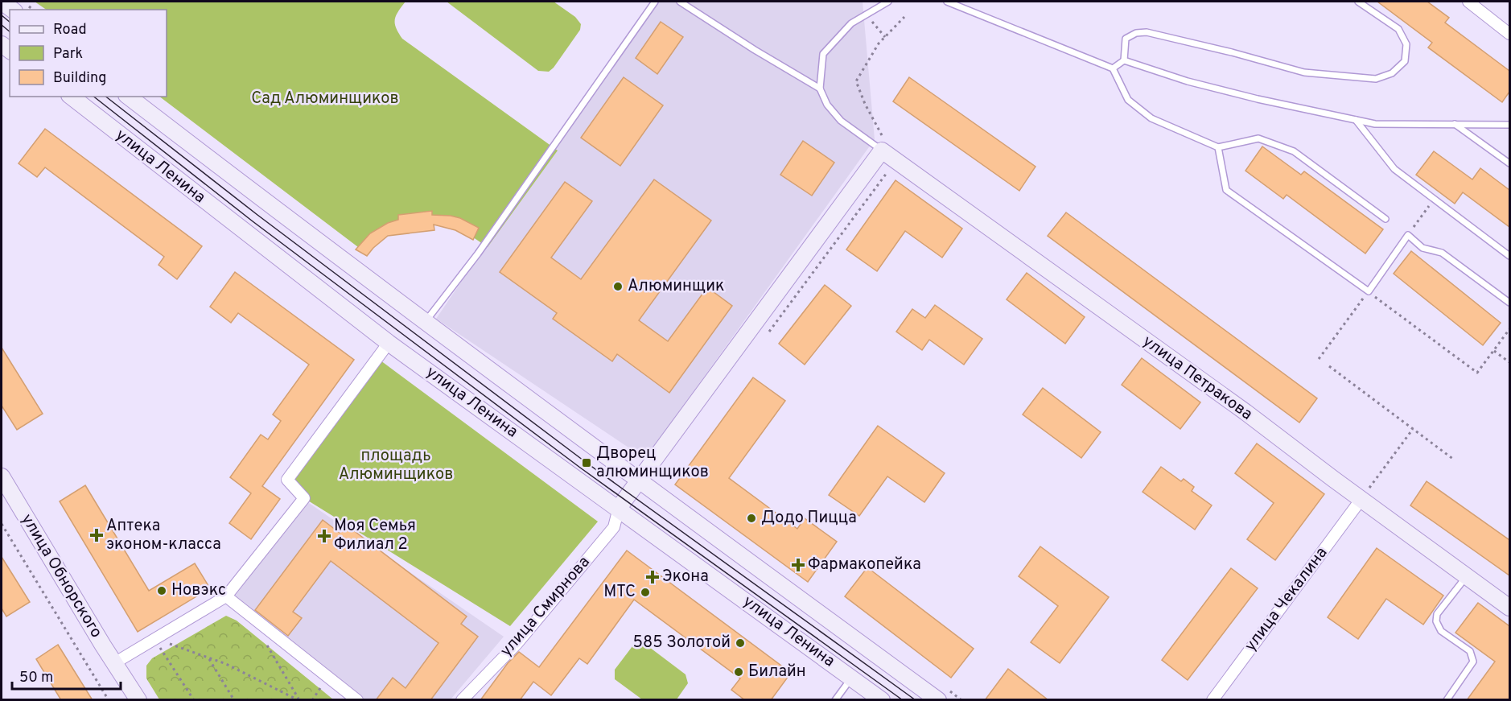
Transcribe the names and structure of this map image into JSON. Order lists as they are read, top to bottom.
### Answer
{
  "streets": {
    "main road": ["улица Ленина", "улица Петракова", "улица Обнорского"],
    "street": ["улица Чекалина", "улица Смирнова"]
  },
  "crossings": [
    ["улица Ленина", "улица Смирнова"],
    ["улица Петракова", "улица Чекалина"]
  ],
  "parks": ["Сад Алюминщиков", "площадь Алюминщиков"],
  "places": {
    "other": [
      "Алюминщик",
      "Додо Пицца",
      "Новэкс",
      "МТС",
      "585 Золотой",
      "Билайн"
    ],
    "transit": ["Дворец алюминщиков"],
    "health": [
      "Аптека эконом-класса",
      "Моя Семья Филиал 2",
      "Фармакопейка",
      "Экона"
    ]
  },
  "legend": ["Road", "Park", "Building"],
  "scale_bar": "50 m"
}
